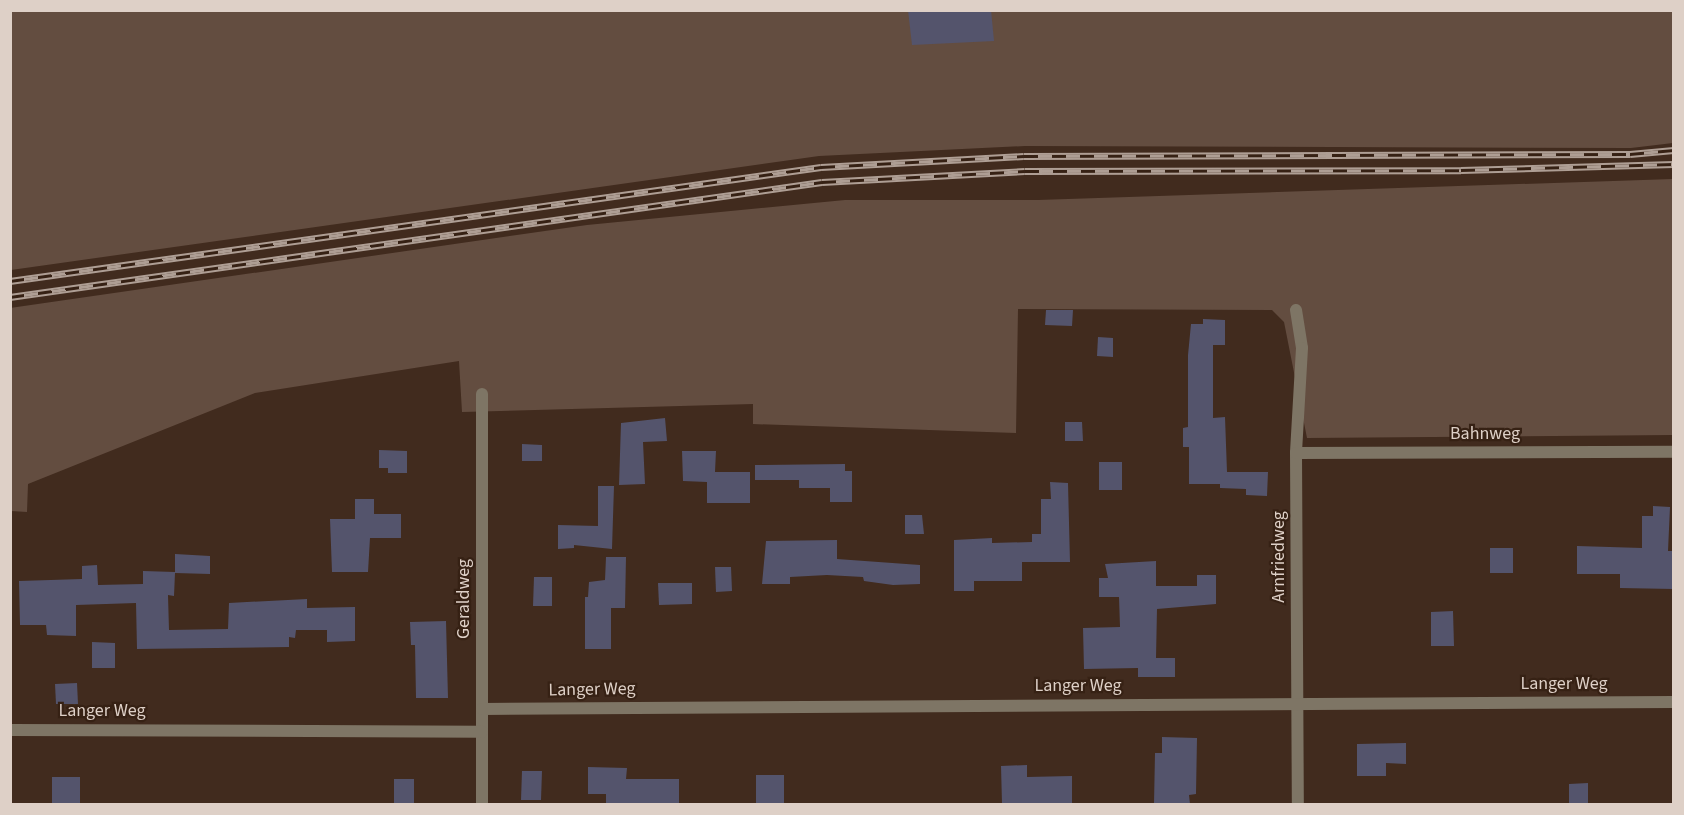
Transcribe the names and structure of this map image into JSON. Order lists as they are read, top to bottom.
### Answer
{
  "streets": {
    "street": [
      "Bahnweg",
      "Arnfriedweg",
      "Geraldweg",
      "Langer Weg"
    ]
  },
  "crossings": [
    ["Bahnweg", "Arnfriedweg"],
    ["Arnfriedweg", "Langer Weg"],
    ["Geraldweg", "Langer Weg"]
  ]
}
